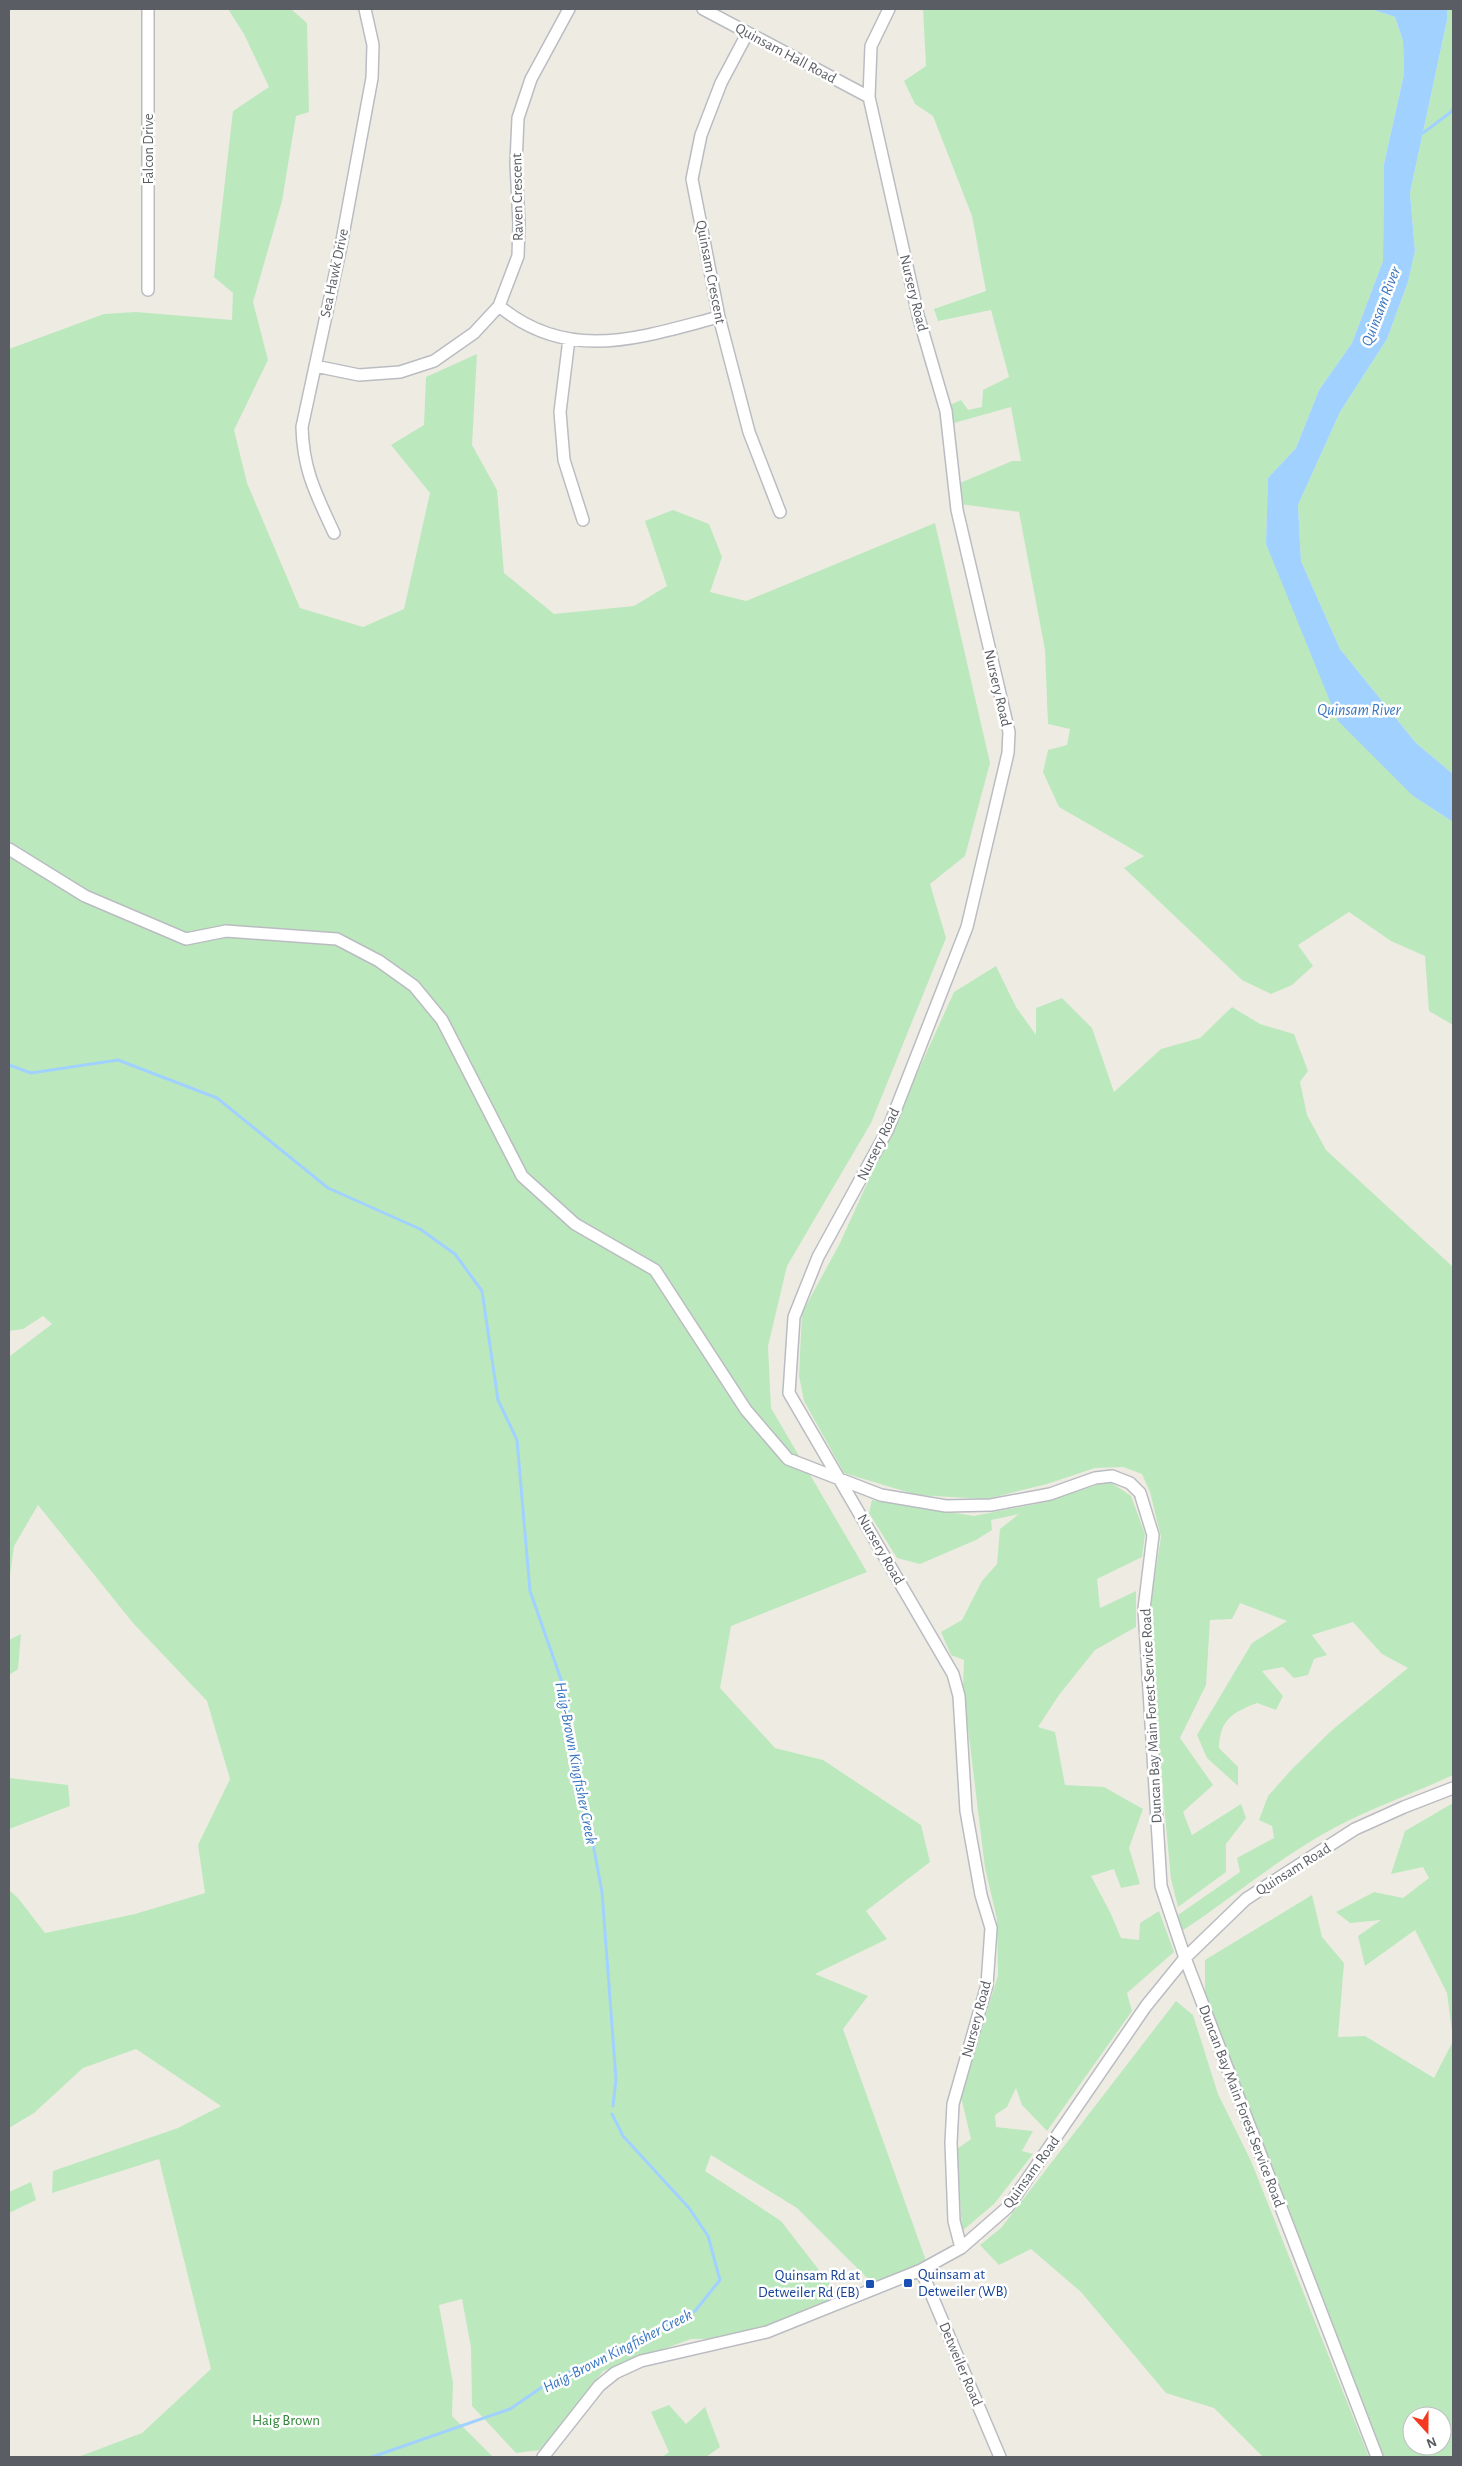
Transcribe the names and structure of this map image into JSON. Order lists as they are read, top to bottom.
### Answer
{
  "streets": {
    "street": [
      "Quinsam Hall Road",
      "Falcon Drive",
      "Raven Crescent",
      "Quinsam Crescent",
      "Sea Hawk Drive",
      "Nursery Road",
      "Duncan Bay Main Forest Service Road",
      "Quinsam Road",
      "Detweiler Road"
    ]
  },
  "crossings": [
    ["Quinsam Hall Road", "Quinsam Crescent"],
    ["Quinsam Hall Road", "Nursery Road"],
    ["Raven Crescent", "Sea Hawk Drive"],
    ["Nursery Road", "Duncan Bay Main Forest Service Road"],
    ["Nursery Road", "Quinsam Road"],
    ["Duncan Bay Main Forest Service Road", "Quinsam Road"],
    ["Quinsam Road", "Detweiler Road"]
  ],
  "water": ["Quinsam River", "Haig-Brown Kingfisher Creek"],
  "parks": ["Haig Brown"],
  "places": {
    "transit": ["Quinsam at Detweiler (WB)", "Quinsam Rd at Detweiler Rd (EB)"]
  },
  "north": "bottom"
}
